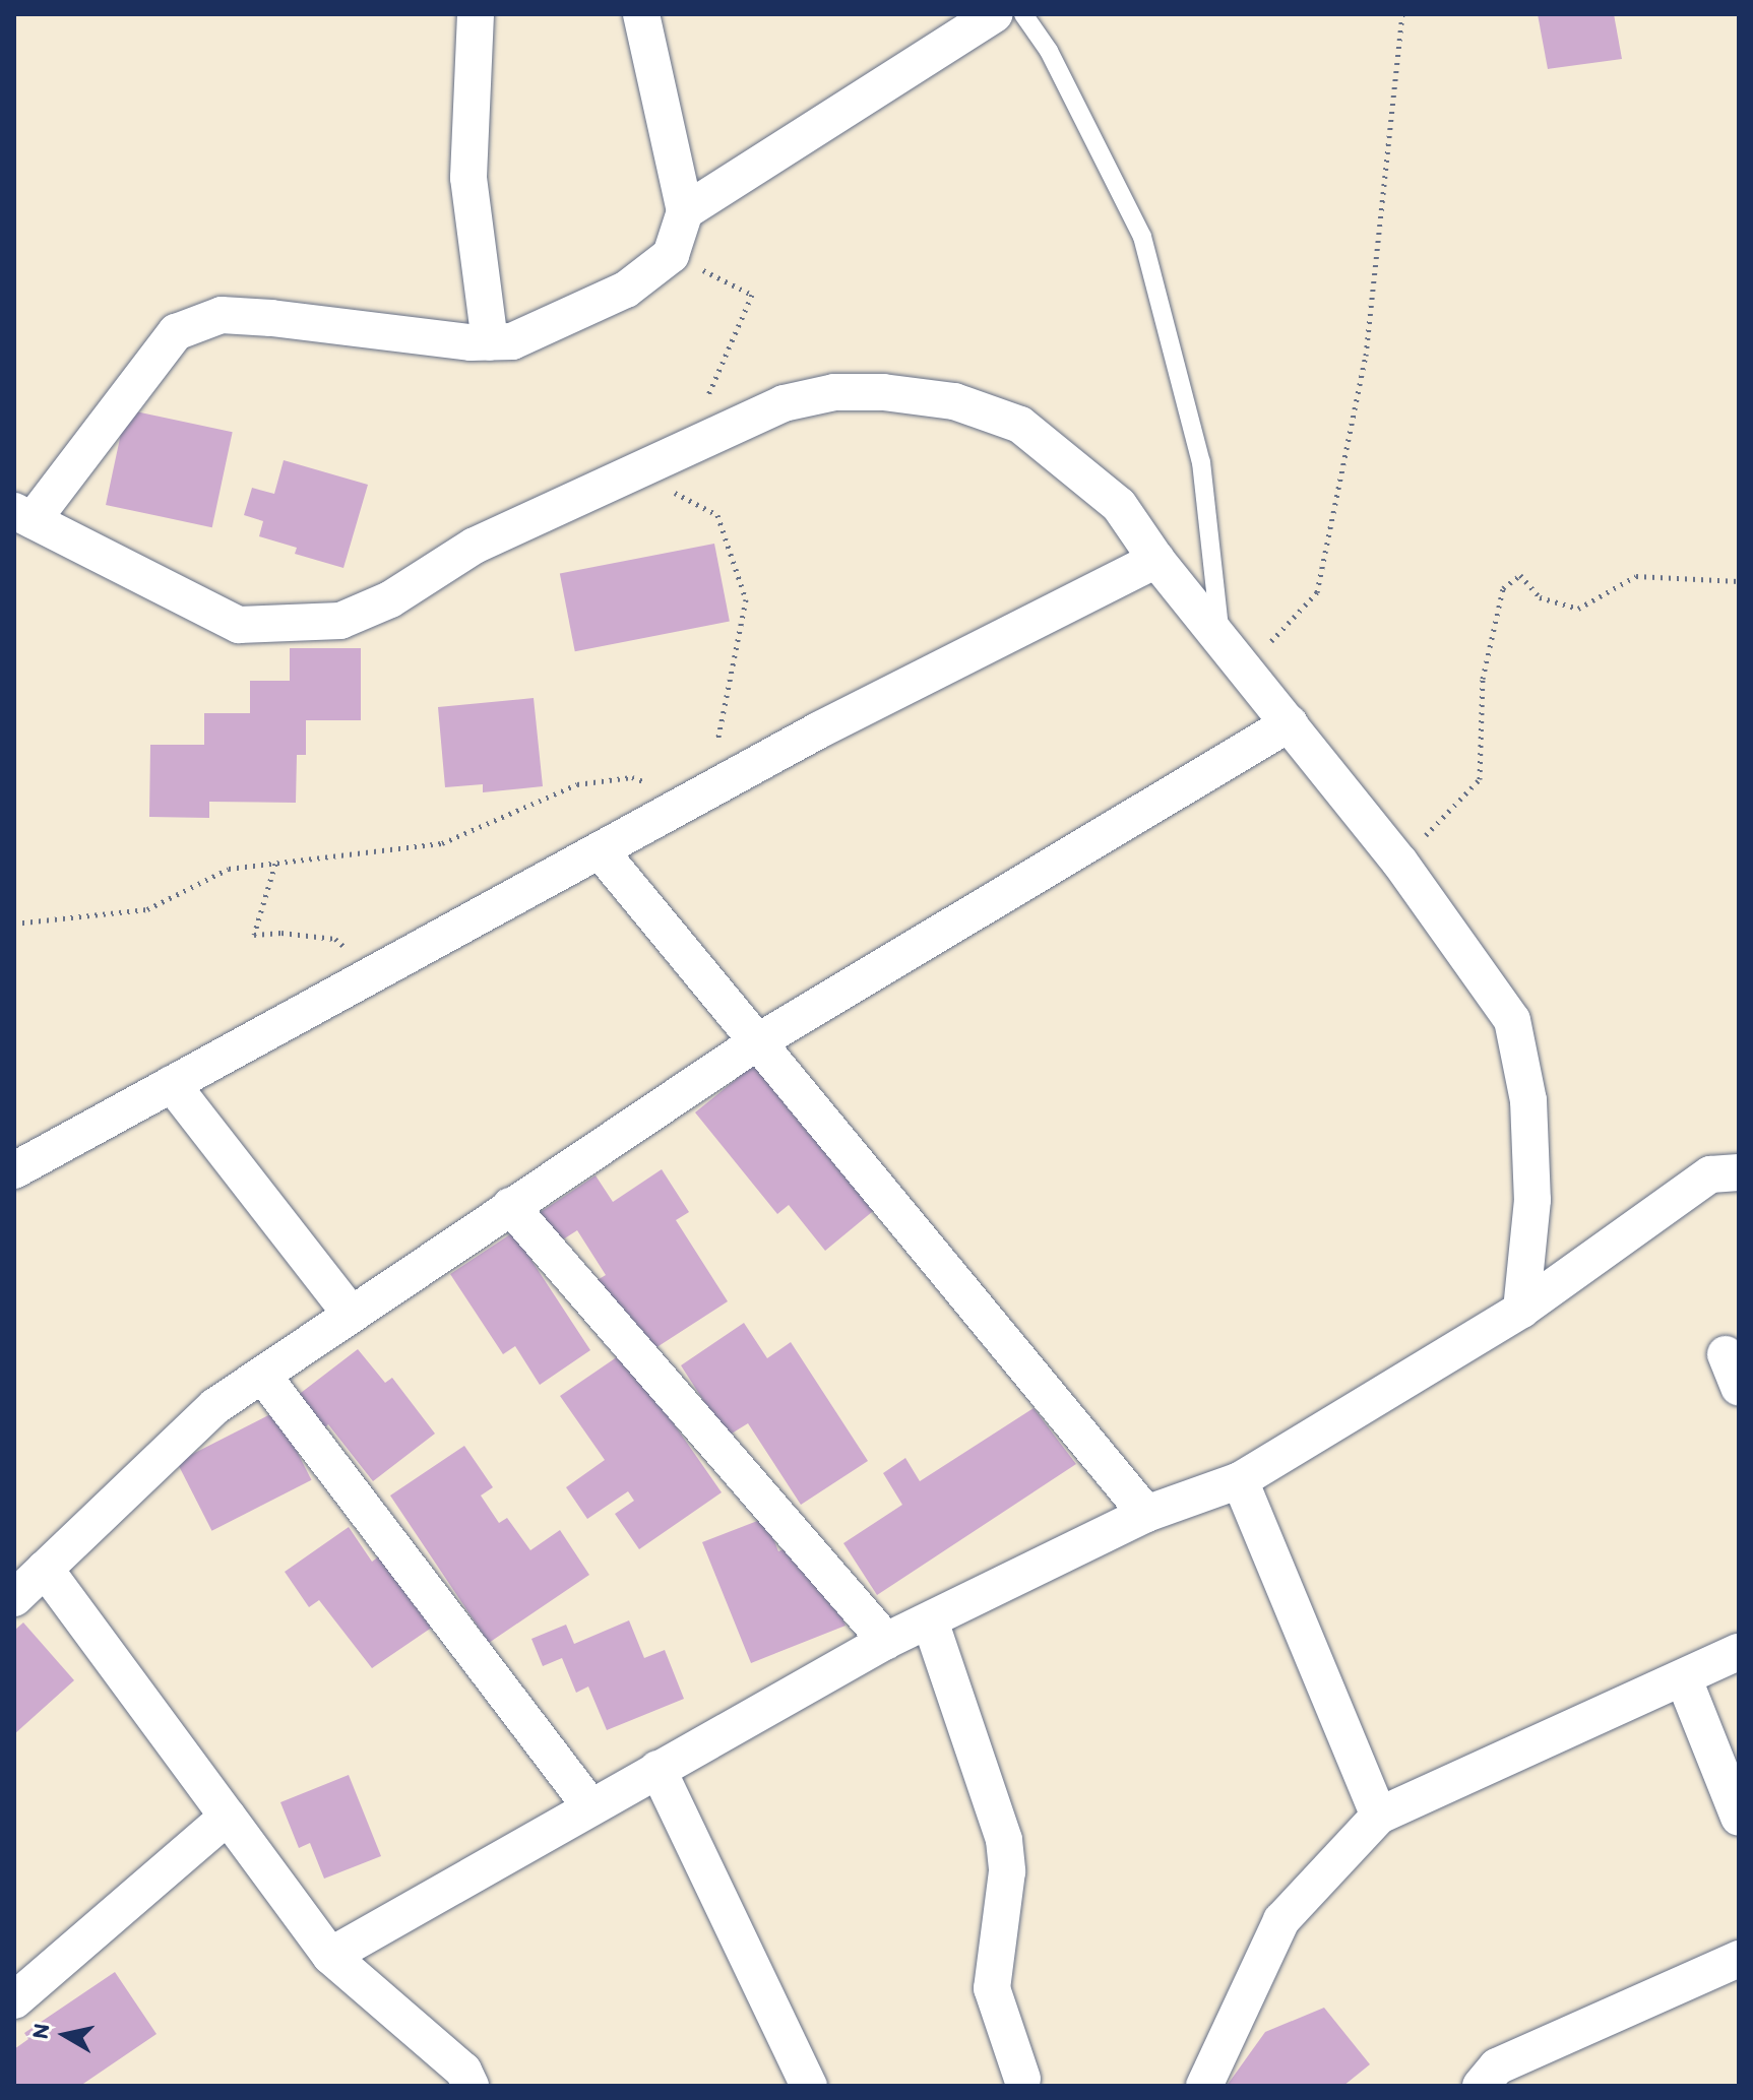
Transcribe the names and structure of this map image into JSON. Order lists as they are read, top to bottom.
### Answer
{
  "north": "left"
}
